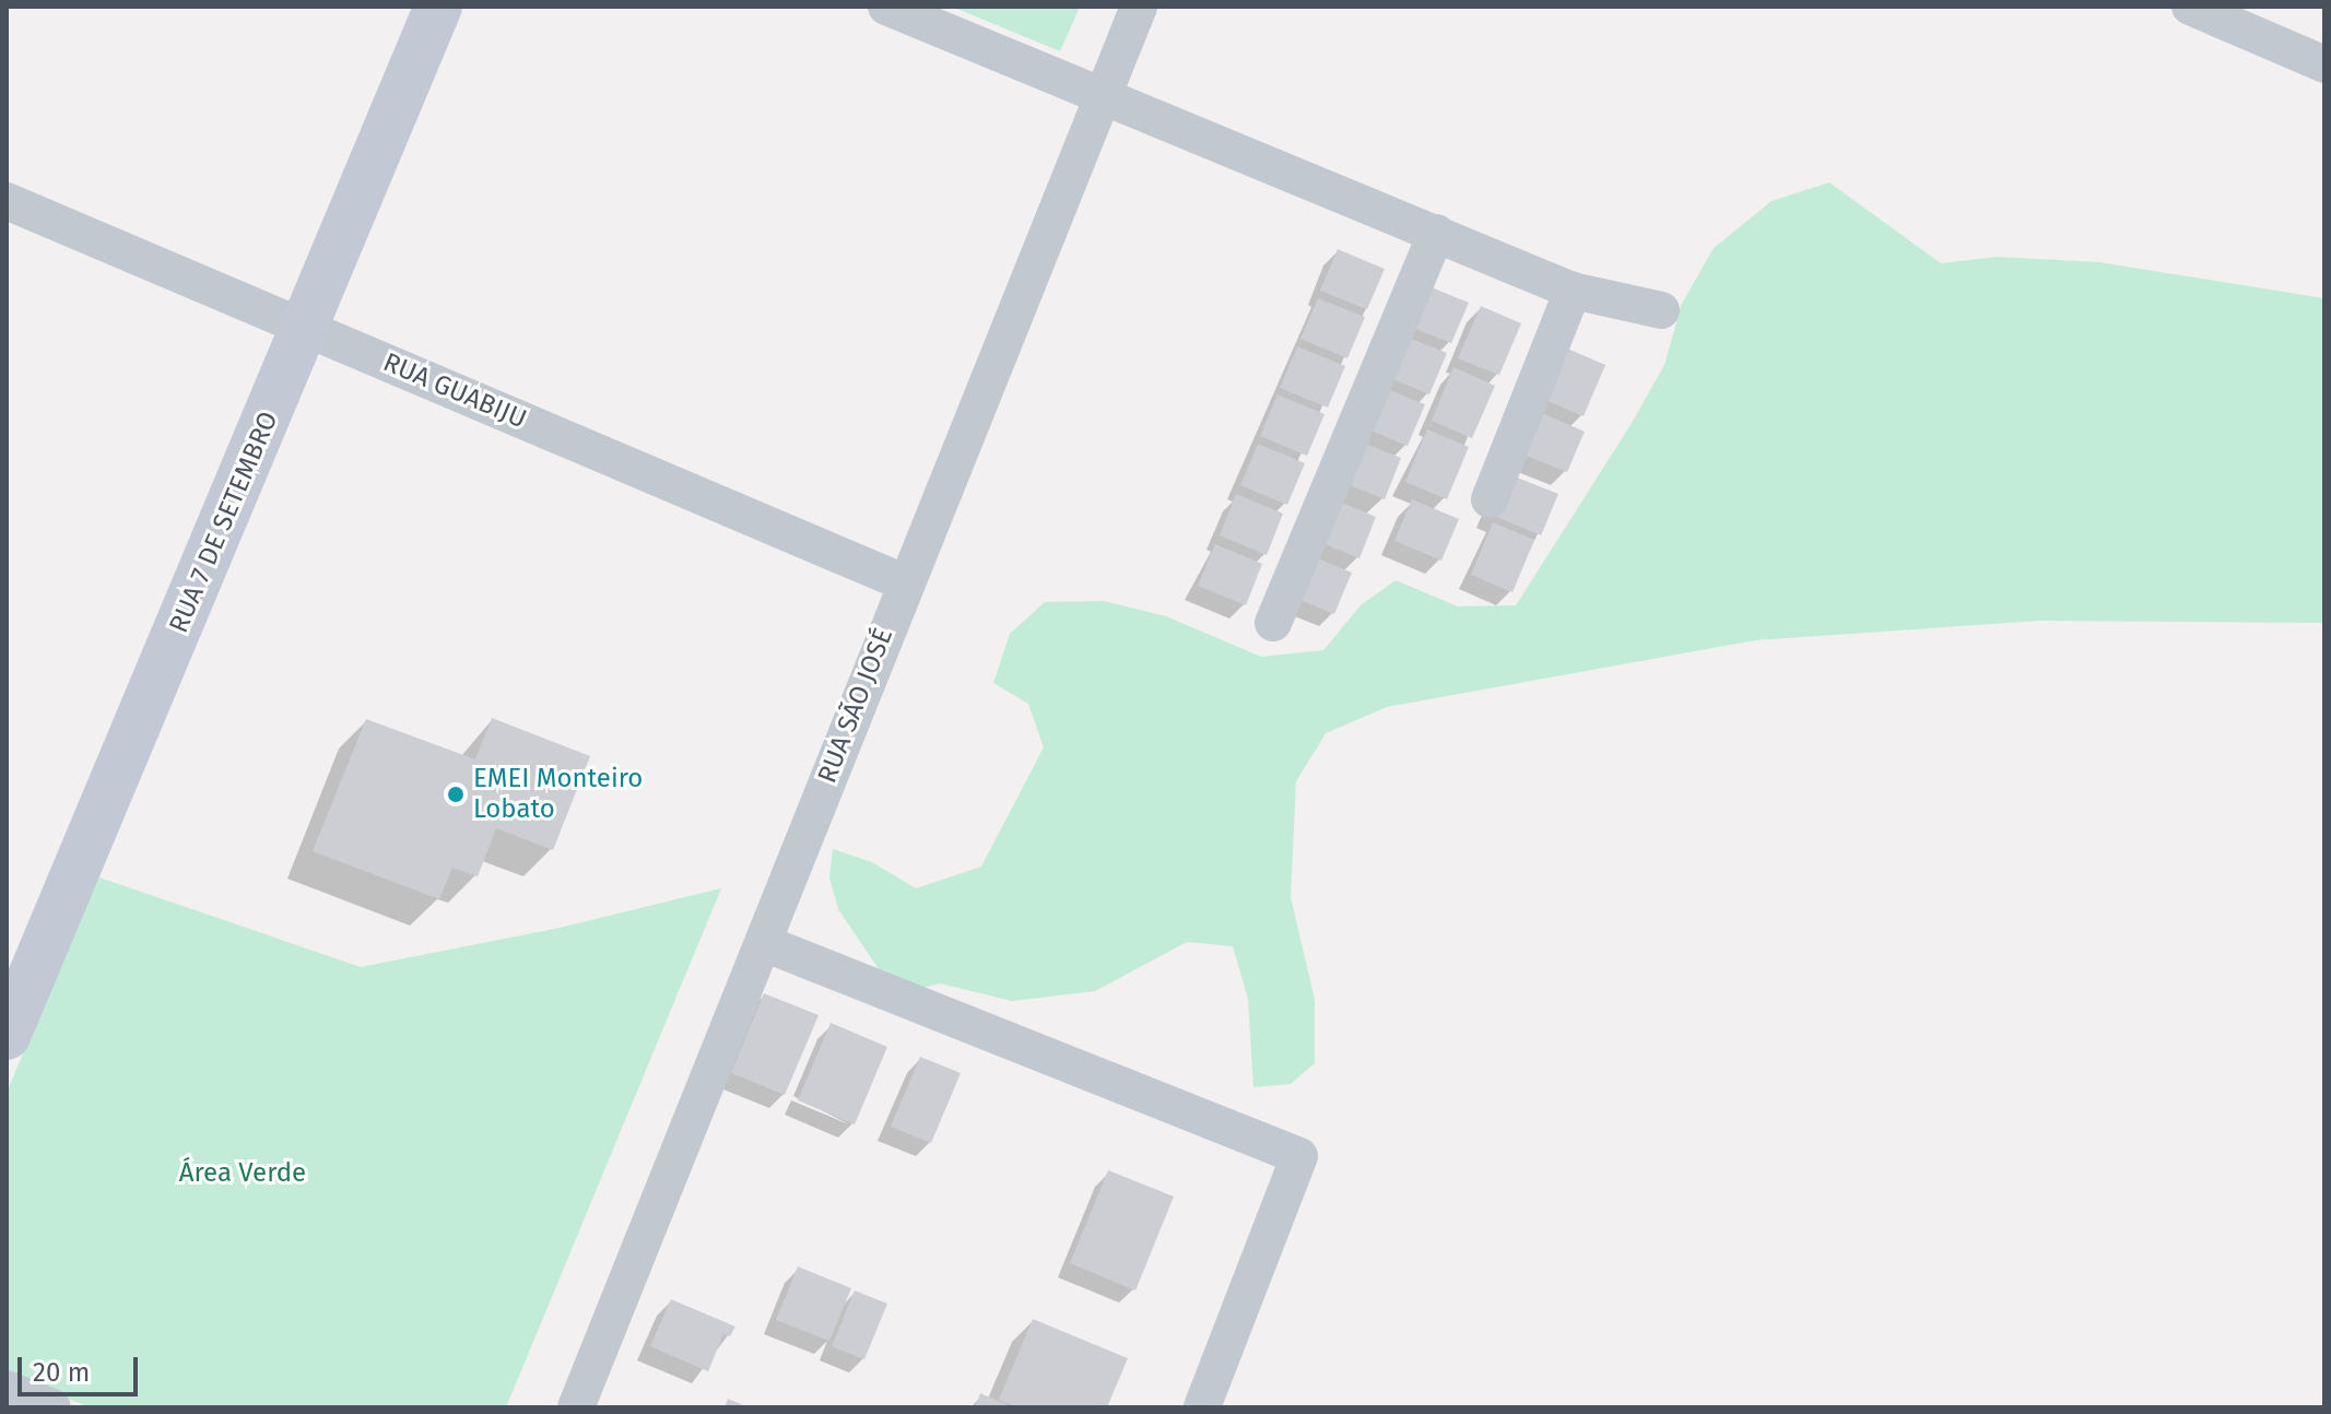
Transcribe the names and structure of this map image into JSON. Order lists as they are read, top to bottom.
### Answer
{
  "streets": {
    "street": ["RUA GUABIJU", "RUA 7 DE SETEMBRO", "RUA SÃO JOSÉ"]
  },
  "crossings": [
    ["RUA GUABIJU", "RUA 7 DE SETEMBRO"],
    ["RUA GUABIJU", "RUA SÃO JOSÉ"]
  ],
  "parks": ["Área Verde"],
  "places": ["EMEI Monteiro Lobato"],
  "scale_bar": "20 m"
}
